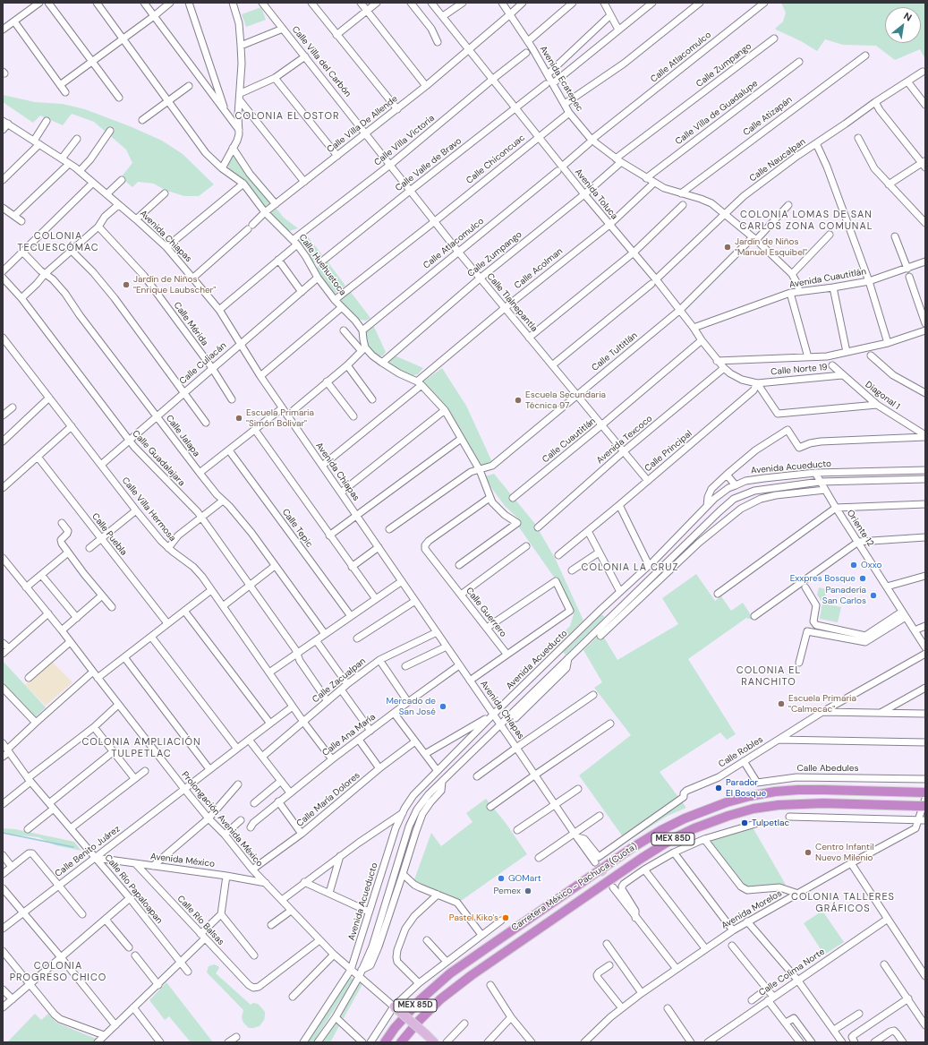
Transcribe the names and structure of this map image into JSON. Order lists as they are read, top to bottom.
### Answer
{
  "streets": {
    "highway": ["MEX 85D", "Carretera México - Pachuca (Cuota)"],
    "street": [
      "Calle Atlacomulco",
      "Calle Villa del Carbón",
      "Calle Zumpango",
      "Avenida Ecatepec",
      "Calle Villa de Guadalupe",
      "Calle Atizapán",
      "Calle Villa De Allende",
      "Calle Villa Victoria",
      "Calle Chiconcuac",
      "Calle Naucalpan",
      "Calle Valle de Bravo",
      "Avenida Toluca",
      "Avenida Chiapas",
      "Calle Huehuetoca",
      "Calle Acolman",
      "Avenida Cuautitlán",
      "Calle Tlalnepantla",
      "Calle Mérida",
      "Calle Tultitlán",
      "Calle Culiacán",
      "Calle Norte 19",
      "Diagonal 1",
      "Calle Jalapa",
      "Avenida Texcoco",
      "Calle Cuautitlán",
      "Calle Principal",
      "Calle Guadalajara",
      "Avenida Acueducto",
      "Calle Villa Hermosa",
      "Calle Tepic",
      "Oriente 12",
      "Calle Puebla",
      "Calle Guerrero",
      "Calle Zacualpan",
      "Calle Ana María",
      "Calle Robles",
      "Calle Abedules",
      "Calle María Dolores",
      "Prolongación Avenida México",
      "Calle Benito Juárez",
      "Avenida México",
      "Calle Río Papaloapan",
      "Avenida Morelos",
      "Calle Río Balsas",
      "Calle Colima Norte"
    ]
  },
  "crossings": [
    ["Calle Atlacomulco", "Avenida Ecatepec"],
    ["Calle Atlacomulco", "Avenida Toluca"],
    ["Calle Atlacomulco", "Calle Huehuetoca"],
    ["Calle Atlacomulco", "Calle Tlalnepantla"],
    ["Calle Villa del Carbón", "Calle Villa De Allende"],
    ["Calle Villa del Carbón", "Calle Tlalnepantla"],
    ["Calle Zumpango", "Avenida Ecatepec"],
    ["Calle Zumpango", "Avenida Toluca"],
    ["Calle Zumpango", "Calle Tlalnepantla"],
    ["Avenida Ecatepec", "Calle Villa de Guadalupe"],
    ["Avenida Ecatepec", "Calle Atizapán"],
    ["Avenida Ecatepec", "Calle Villa De Allende"],
    ["Avenida Ecatepec", "Calle Chiconcuac"],
    ["Avenida Ecatepec", "Calle Naucalpan"],
    ["Avenida Ecatepec", "Calle Valle de Bravo"],
    ["Avenida Ecatepec", "Calle Acolman"],
    ["Avenida Ecatepec", "Avenida Cuautitlán"],
    ["Avenida Ecatepec", "Calle Tultitlán"],
    ["Calle Villa De Allende", "Avenida Toluca"],
    ["Calle Villa De Allende", "Calle Huehuetoca"],
    ["Calle Villa De Allende", "Calle Tlalnepantla"],
    ["Calle Villa Victoria", "Avenida Toluca"],
    ["Calle Villa Victoria", "Avenida Chiapas"],
    ["Calle Villa Victoria", "Calle Huehuetoca"],
    ["Calle Villa Victoria", "Calle Tlalnepantla"],
    ["Calle Chiconcuac", "Avenida Toluca"],
    ["Calle Chiconcuac", "Calle Huehuetoca"],
    ["Calle Chiconcuac", "Calle Tlalnepantla"],
    ["Calle Naucalpan", "Avenida Toluca"],
    ["Calle Naucalpan", "Calle Tlalnepantla"],
    ["Calle Valle de Bravo", "Avenida Toluca"],
    ["Calle Valle de Bravo", "Calle Tlalnepantla"],
    ["Avenida Toluca", "Calle Acolman"],
    ["Avenida Toluca", "Avenida Cuautitlán"],
    ["Avenida Toluca", "Calle Tultitlán"],
    ["Avenida Toluca", "Calle Norte 19"],
    ["Avenida Toluca", "Avenida Texcoco"],
    ["Avenida Toluca", "Calle Cuautitlán"],
    ["Avenida Toluca", "Calle Principal"],
    ["Avenida Chiapas", "Calle Acolman"],
    ["Avenida Chiapas", "Calle Culiacán"],
    ["Avenida Chiapas", "Avenida Acueducto"],
    ["Avenida Chiapas", "Calle Zacualpan"],
    ["Avenida Chiapas", "Calle Ana María"],
    ["Avenida Chiapas", "Calle Robles"],
    ["Calle Huehuetoca", "Calle Culiacán"],
    ["Calle Acolman", "Calle Tlalnepantla"],
    ["Calle Tlalnepantla", "Calle Tultitlán"],
    ["Calle Tlalnepantla", "Avenida Texcoco"],
    ["Calle Tlalnepantla", "Calle Cuautitlán"],
    ["Calle Tlalnepantla", "Calle Principal"],
    ["Calle Mérida", "Calle Culiacán"],
    ["Calle Culiacán", "Calle Jalapa"],
    ["Calle Culiacán", "Calle Guadalajara"],
    ["Calle Culiacán", "Calle Villa Hermosa"],
    ["Calle Norte 19", "Diagonal 1"],
    ["Calle Norte 19", "Calle Principal"],
    ["Calle Guadalajara", "Calle Zacualpan"],
    ["Avenida Acueducto", "Oriente 12"],
    ["Avenida Acueducto", "Prolongación Avenida México"],
    ["Calle Villa Hermosa", "Calle Zacualpan"],
    ["Calle Villa Hermosa", "Calle Ana María"],
    ["Calle Villa Hermosa", "Calle Benito Juárez"],
    ["Calle Robles", "Calle Abedules"],
    ["Calle María Dolores", "Prolongación Avenida México"],
    ["Prolongación Avenida México", "Calle Benito Juárez"],
    ["Prolongación Avenida México", "Avenida México"],
    ["Prolongación Avenida México", "Calle Río Balsas"],
    ["Calle Benito Juárez", "Avenida México"],
    ["Calle Benito Juárez", "Calle Río Papaloapan"],
    ["Avenida México", "Calle Río Papaloapan"],
    ["Avenida México", "Calle Río Balsas"],
    ["Carretera México - Pachuca (Cuota)", "Avenida Morelos"]
  ],
  "districts": [
    "COLONIA EL OSTOR",
    "COLONIA LOMAS DE SAN CARLOS ZONA COMUNAL",
    "COLONIA TECUESCÓMAC",
    "COLONIA LA CRUZ",
    "COLONIA EL RANCHITO",
    "COLONIA AMPLIACIÓN TULPETLAC",
    "COLONIA TALLERES GRÁFICOS",
    "COLONIA PROGRESO CHICO"
  ],
  "places": [
    "Jardín de Niños \"Manuel Esquibel\"",
    "Jardín de Niños \"Enrique Laubscher\"",
    "Escuela Secundaria Técnica 97",
    "Escuela Primaria \"Simón Bolivar\"",
    "Oxxo",
    "Exxpres Bosque",
    "Panadería San Carlos",
    "Escuela Primaria \"Calmecac\"",
    "Mercado de San José",
    "Parador El Bosque",
    "Tulpetlac",
    "Centro Infantil Nuevo Milenio",
    "GOMart",
    "Pemex",
    "Pastel Kiko's"
  ],
  "north": "top right"
}
